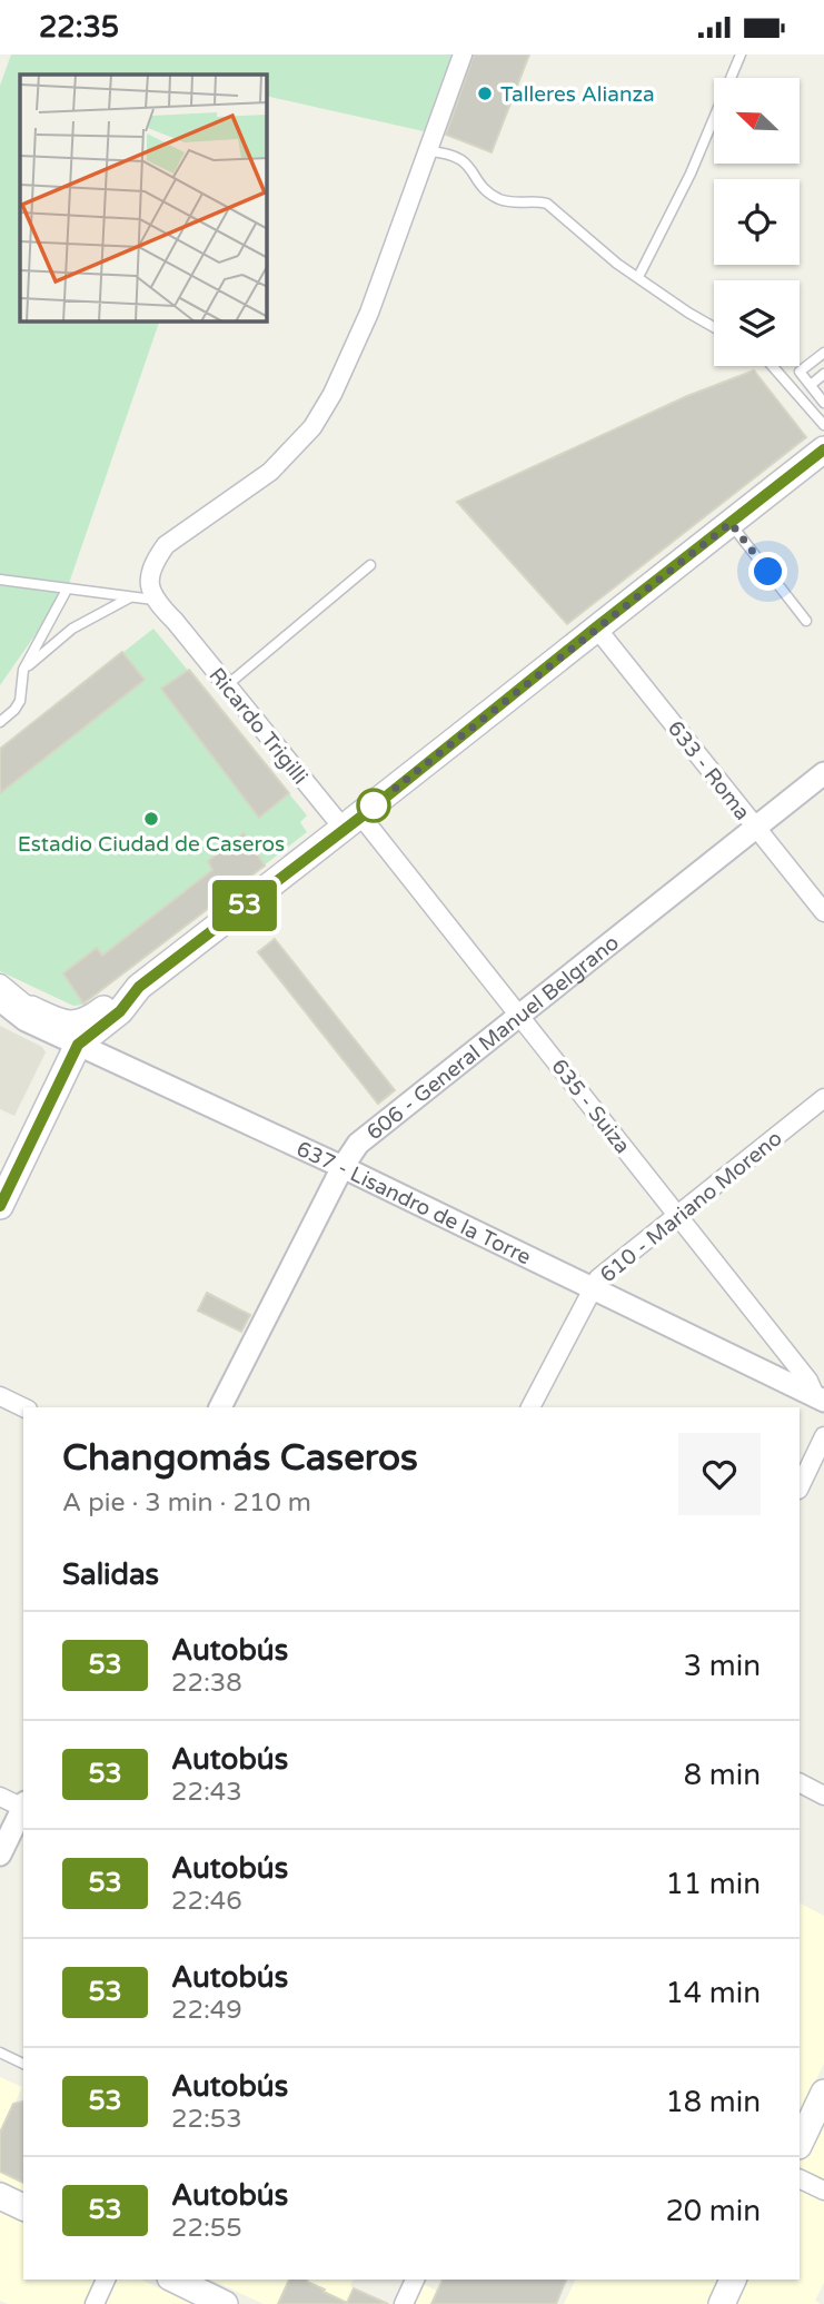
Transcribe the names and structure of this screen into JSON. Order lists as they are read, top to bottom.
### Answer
{
  "streets": {
    "street": [
      "Ricardo Trigilli",
      "633 - Roma",
      "606 - General Manuel Belgrano",
      "635 - Suiza",
      "637 - Lisandro de la Torre",
      "610 - Mariano Moreno"
    ]
  },
  "crossings": [
    ["Ricardo Trigilli", "635 - Suiza"],
    ["633 - Roma", "606 - General Manuel Belgrano"],
    ["606 - General Manuel Belgrano", "635 - Suiza"],
    ["606 - General Manuel Belgrano", "637 - Lisandro de la Torre"],
    ["635 - Suiza", "637 - Lisandro de la Torre"],
    ["635 - Suiza", "610 - Mariano Moreno"],
    ["637 - Lisandro de la Torre", "610 - Mariano Moreno"]
  ],
  "places": ["Talleres Alianza", "Estadio Ciudad de Caseros"],
  "lines": ["bus line 53"],
  "north": "top left",
  "page": {
    "status": "22:35",
    "on_map": "53",
    "heading": [
      ["Changomás Caseros", "A pie · 3 min · 210 m"],
      "Salidas"
    ],
    "list": [
      {
        "mark": "53",
        "name": "Autobús",
        "note": "22:38",
        "value": "3 min"
      },
      {
        "mark": "53",
        "name": "Autobús",
        "note": "22:43",
        "value": "8 min"
      },
      {
        "mark": "53",
        "name": "Autobús",
        "note": "22:46",
        "value": "11 min"
      },
      {
        "mark": "53",
        "name": "Autobús",
        "note": "22:49",
        "value": "14 min"
      },
      {
        "mark": "53",
        "name": "Autobús",
        "note": "22:53",
        "value": "18 min"
      },
      {
        "mark": "53",
        "name": "Autobús",
        "note": "22:55",
        "value": "20 min"
      }
    ]
  }
}
